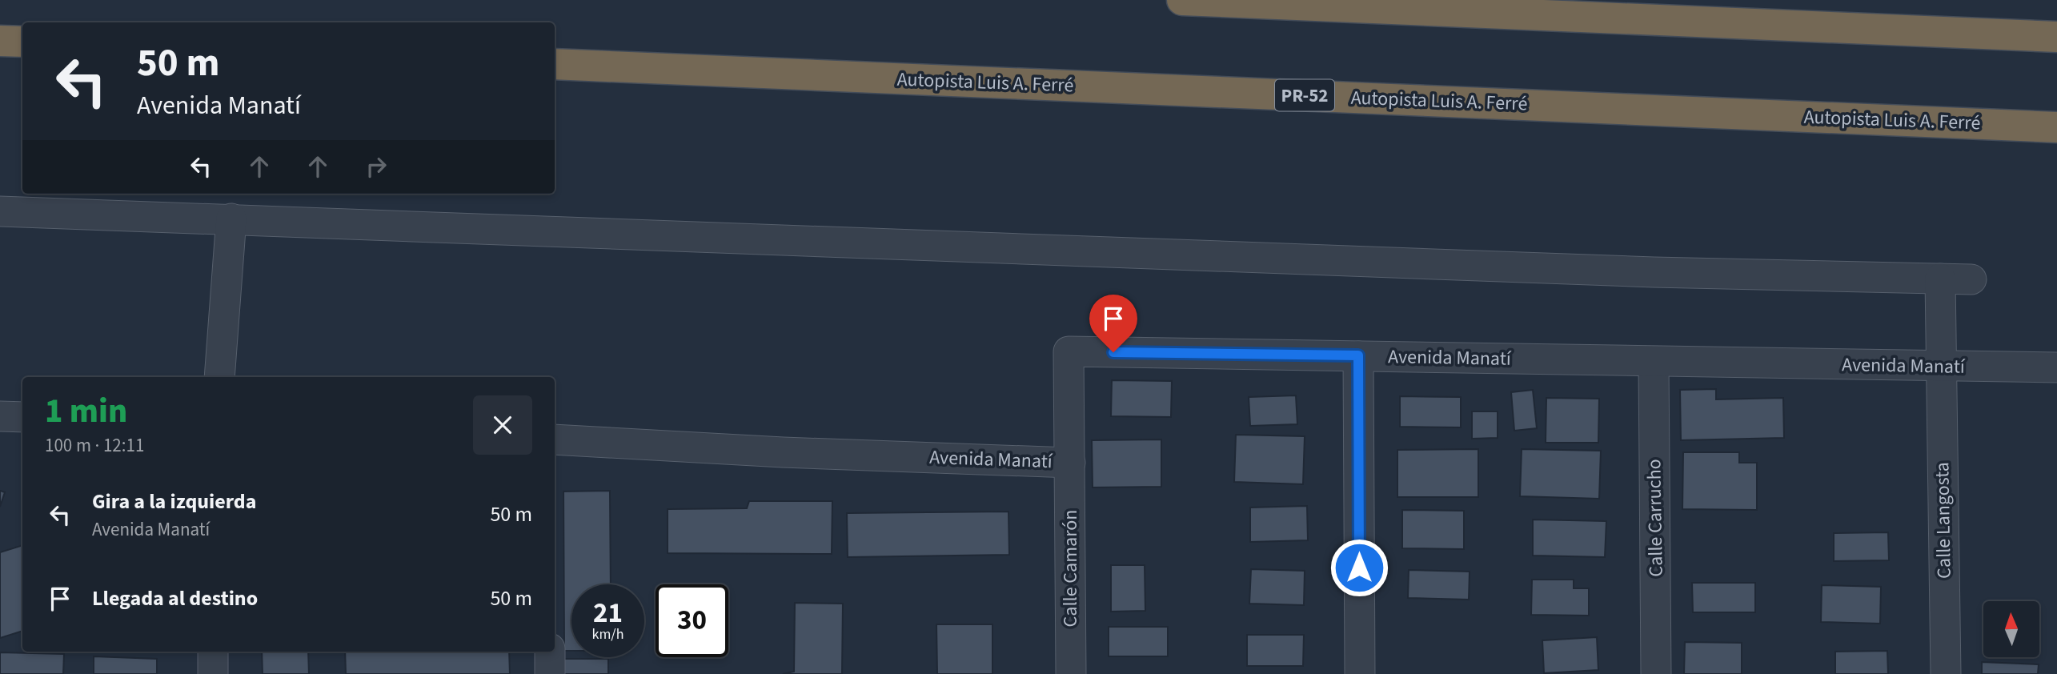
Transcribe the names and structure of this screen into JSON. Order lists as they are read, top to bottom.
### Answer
{
  "streets": {
    "highway": ["Autopista Luis A. Ferré", "PR-52"],
    "street": [
      "Avenida Manatí",
      "Calle Carrucho",
      "Calle Langosta",
      "Calle Camarón"
    ]
  },
  "crossings": [
    ["Avenida Manatí", "Calle Carrucho"],
    ["Avenida Manatí", "Calle Langosta"],
    ["Avenida Manatí", "Calle Camarón"]
  ],
  "north": "top",
  "page": {
    "turn": ["50 m", "Avenida Manatí"],
    "heading": ["1 min", "100 m · 12:11"],
    "list": [
      {
        "name": "Gira a la izquierda",
        "note": "Avenida Manatí",
        "value": "50 m"
      },
      {
        "name": "Llegada al destino",
        "value": "50 m"
      }
    ],
    "speed": "21 km/h",
    "limit": "30"
  }
}
